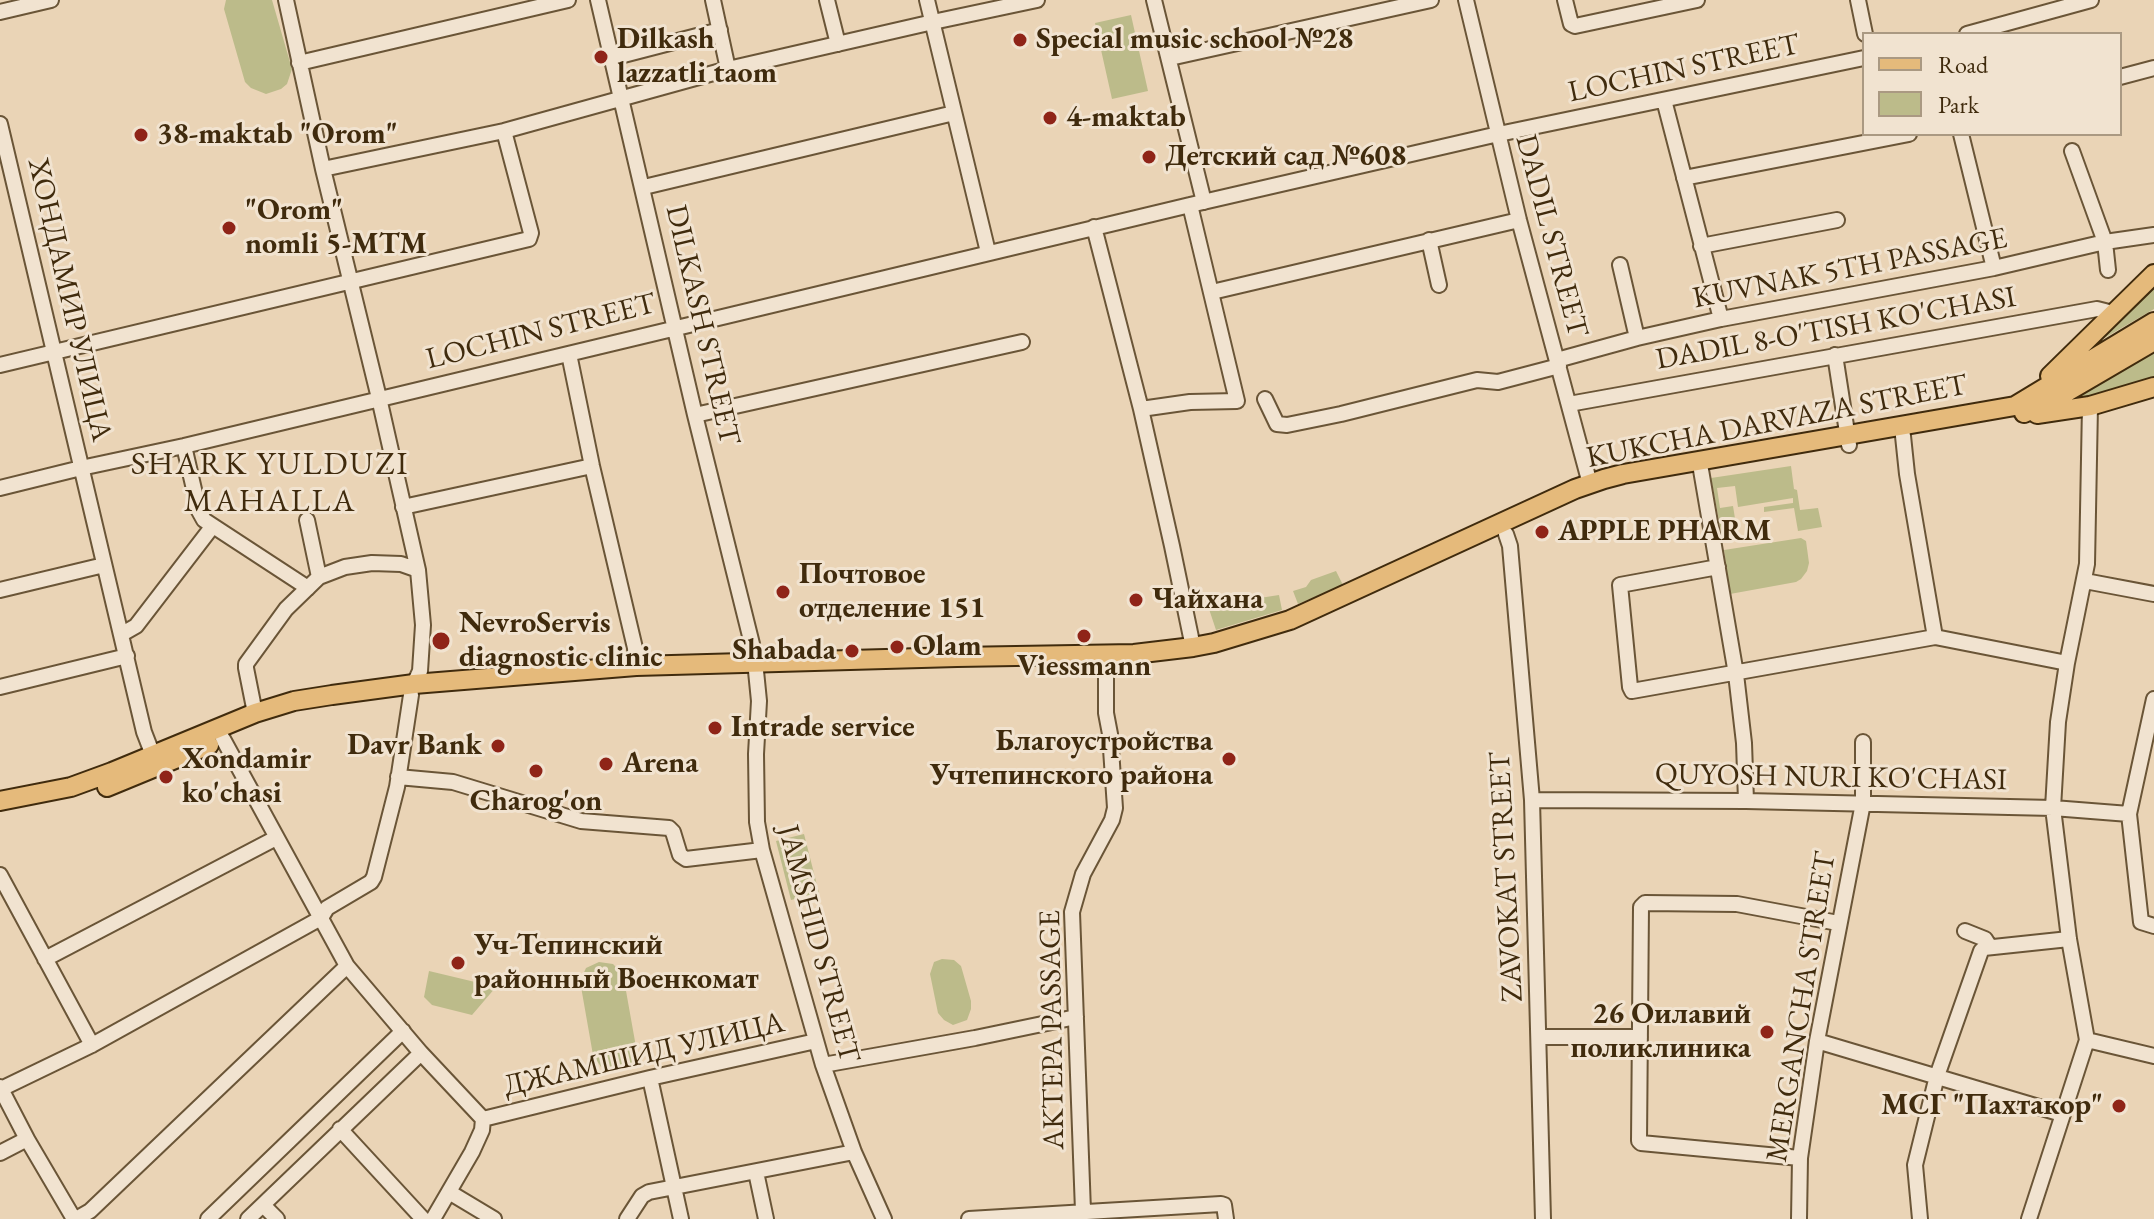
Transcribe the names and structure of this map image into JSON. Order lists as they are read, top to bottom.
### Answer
{
  "streets": {
    "main road": ["KUKCHA DARVAZA STREET"],
    "street": [
      "LOCHIN STREET",
      "DADIL STREET",
      "KUVNAK 5TH PASSAGE",
      "ХОНДАМИР УЛИЦА",
      "DILKASH STREET",
      "DADIL 8-O'TISH KO'CHASI",
      "QUYOSH NURI KO'CHASI",
      "ZAVOKAT STREET",
      "JAMSHID STREET",
      "MERGANCHA STREET",
      "AKTEPA PASSAGE",
      "ДЖАМШИД УЛИЦА"
    ]
  },
  "crossings": [
    ["LOCHIN STREET", "DADIL STREET"],
    ["LOCHIN STREET", "ХОНДАМИР УЛИЦА"],
    ["LOCHIN STREET", "DILKASH STREET"],
    ["DADIL STREET", "KUVNAK 5TH PASSAGE"],
    ["DADIL STREET", "DADIL 8-O'TISH KO'CHASI"],
    ["DADIL STREET", "KUKCHA DARVAZA STREET"],
    ["ХОНДАМИР УЛИЦА", "KUKCHA DARVAZA STREET"],
    ["DILKASH STREET", "KUKCHA DARVAZA STREET"],
    ["DILKASH STREET", "JAMSHID STREET"],
    ["KUKCHA DARVAZA STREET", "ZAVOKAT STREET"],
    ["KUKCHA DARVAZA STREET", "JAMSHID STREET"],
    ["KUKCHA DARVAZA STREET", "AKTEPA PASSAGE"],
    ["QUYOSH NURI KO'CHASI", "ZAVOKAT STREET"],
    ["QUYOSH NURI KO'CHASI", "MERGANCHA STREET"],
    ["JAMSHID STREET", "ДЖАМШИД УЛИЦА"]
  ],
  "districts": ["SHARK YULDUZI MAHALLA"],
  "places": [
    "Special music school №28",
    "Dilkash lazzatli taom",
    "4-maktab",
    "38-maktab \"Orom\"",
    "Детский сад №608",
    "\"Orom\" nomli 5-MTM",
    "APPLE PHARM",
    "Почтовое отделение 151",
    "Чайхана",
    "Viessmann",
    "NevroServis diagnostic clinic",
    "Olam",
    "Shabada",
    "Intrade service",
    "Davr Bank",
    "Благоустройства Учтепинского района",
    "Arena",
    "Charog'on",
    "Xondamir ko'chasi",
    "Уч-Тепинский районный Военкомат",
    "26 Оилавий поликлиника",
    "МСГ \"Пахтакор\""
  ],
  "legend": ["Road", "Park"]
}
